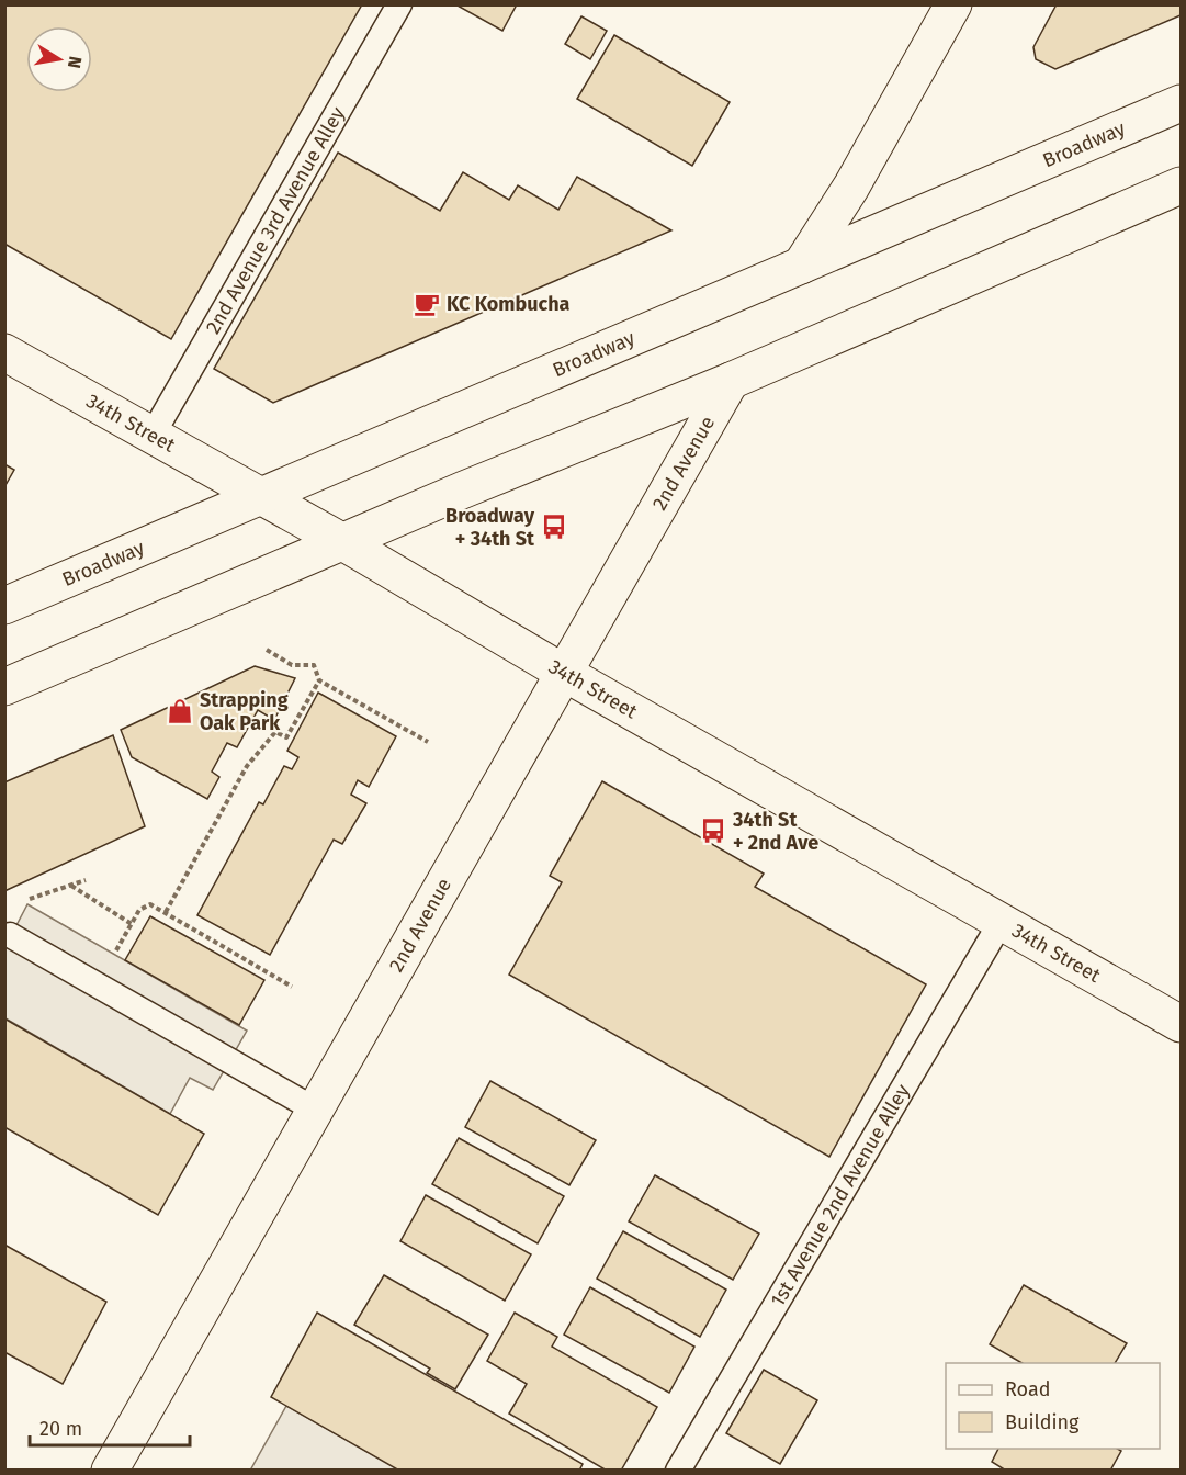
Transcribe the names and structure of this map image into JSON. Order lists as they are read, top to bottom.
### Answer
{
  "streets": {
    "street": ["Broadway", "34th Street", "2nd Avenue"],
    "lane": ["2nd Avenue 3rd Avenue Alley", "1st Avenue 2nd Avenue Alley"]
  },
  "crossings": [
    ["Broadway", "34th Street"],
    ["2nd Avenue 3rd Avenue Alley", "34th Street"],
    ["34th Street", "2nd Avenue"],
    ["34th Street", "1st Avenue 2nd Avenue Alley"]
  ],
  "places": {
    "cafe": ["KC Kombucha"],
    "bus stop": ["Broadway + 34th St", "34th St + 2nd Ave"],
    "shop": ["Strapping Oak Park"]
  },
  "legend": ["Road", "Building"],
  "scale_bar": "20 m",
  "north": "right"
}
